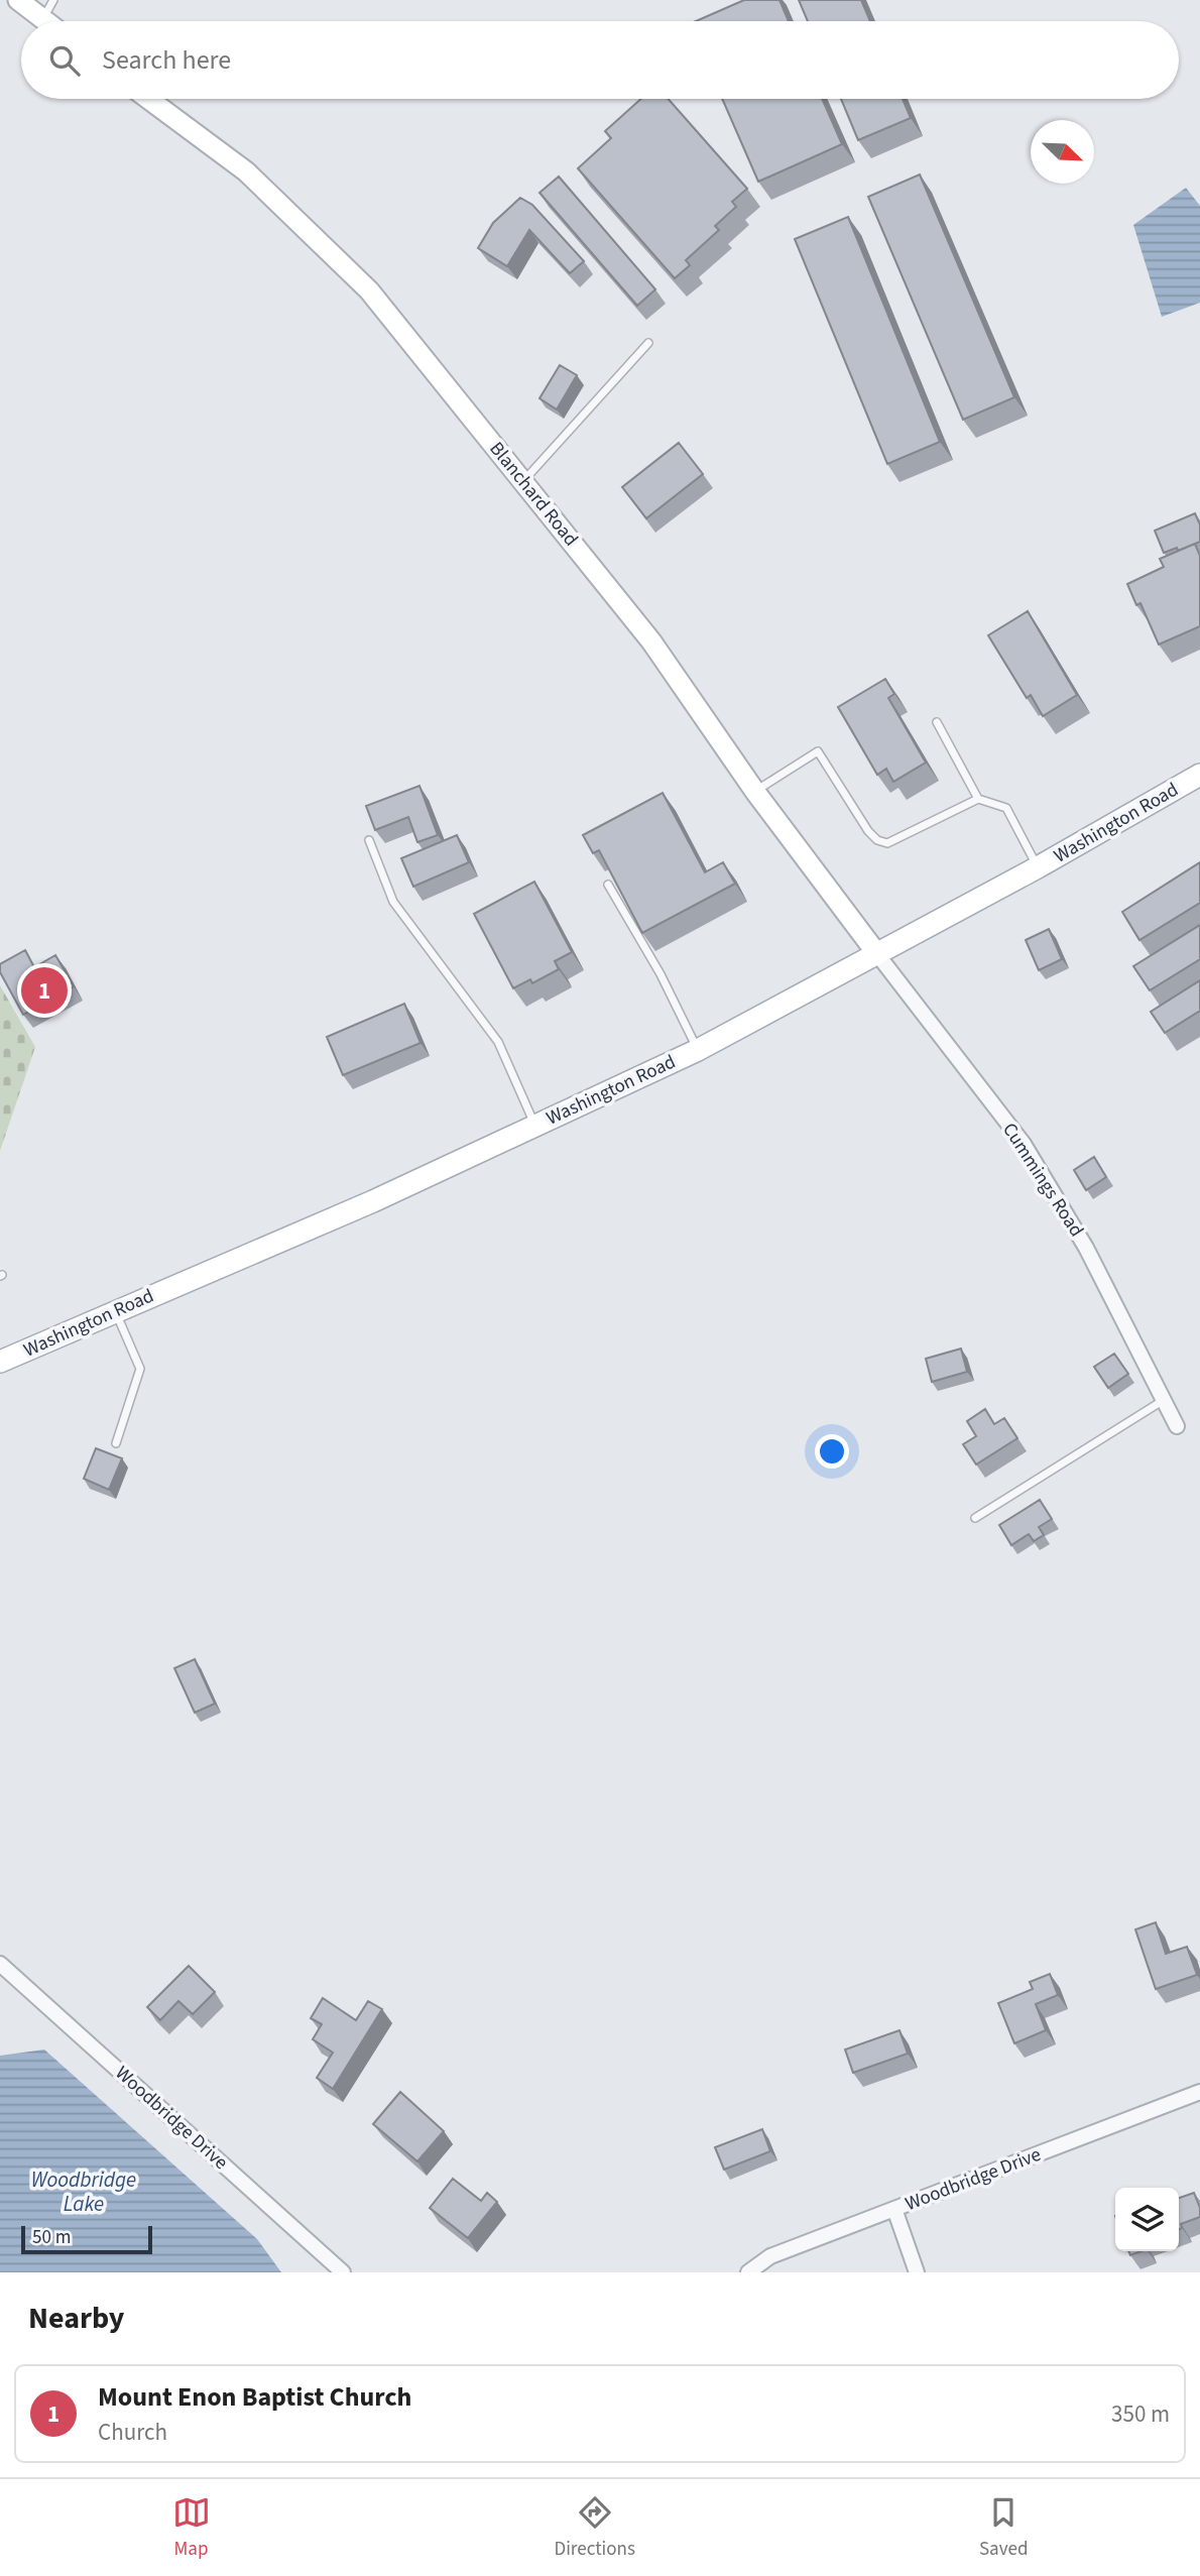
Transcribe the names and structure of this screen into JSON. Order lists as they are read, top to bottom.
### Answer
{
  "streets": {
    "main road": ["Washington Road"],
    "street": ["Blanchard Road", "Cummings Road", "Woodbridge Drive"]
  },
  "crossings": [
    ["Blanchard Road", "Washington Road"],
    ["Blanchard Road", "Cummings Road"],
    ["Washington Road", "Cummings Road"]
  ],
  "water": ["Woodbridge Lake"],
  "scale_bar": "50 m",
  "north": "bottom right",
  "page": {
    "search": "Search here",
    "pins": "1",
    "scale": "50 m",
    "heading": "Nearby",
    "list": [
      {
        "mark": "1",
        "name": "Mount Enon Baptist Church",
        "note": "Church",
        "value": "350 m"
      }
    ],
    "nav": ["Map", "Directions", "Saved"]
  }
}
